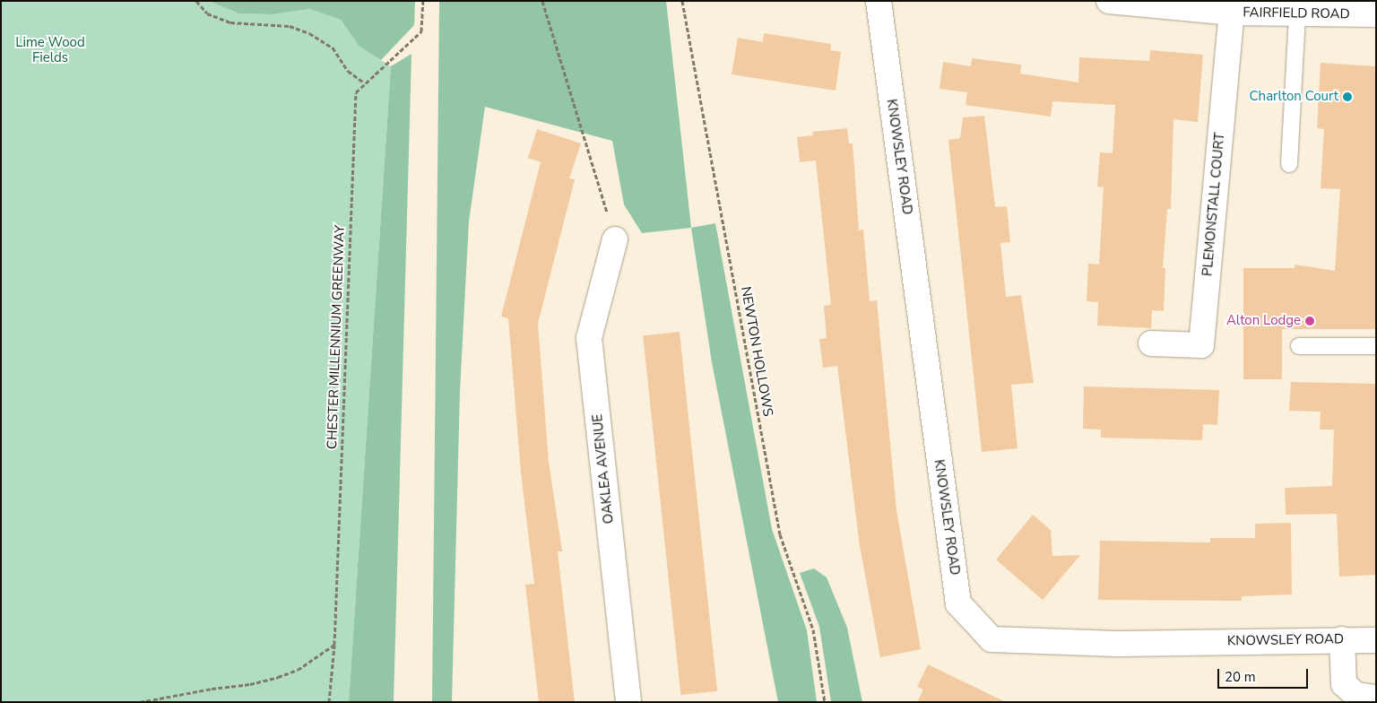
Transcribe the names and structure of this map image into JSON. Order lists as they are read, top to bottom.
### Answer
{
  "streets": {
    "street": [
      "FAIRFIELD ROAD",
      "KNOWSLEY ROAD",
      "PLEMONSTALL COURT",
      "OAKLEA AVENUE"
    ],
    "path": ["CHESTER MILLENNIUM GREENWAY", "NEWTON HOLLOWS"]
  },
  "crossings": [
    ["FAIRFIELD ROAD", "PLEMONSTALL COURT"]
  ],
  "parks": ["Lime Wood Fields"],
  "places": ["Charlton Court", "Alton Lodge"],
  "scale_bar": "20 m"
}
